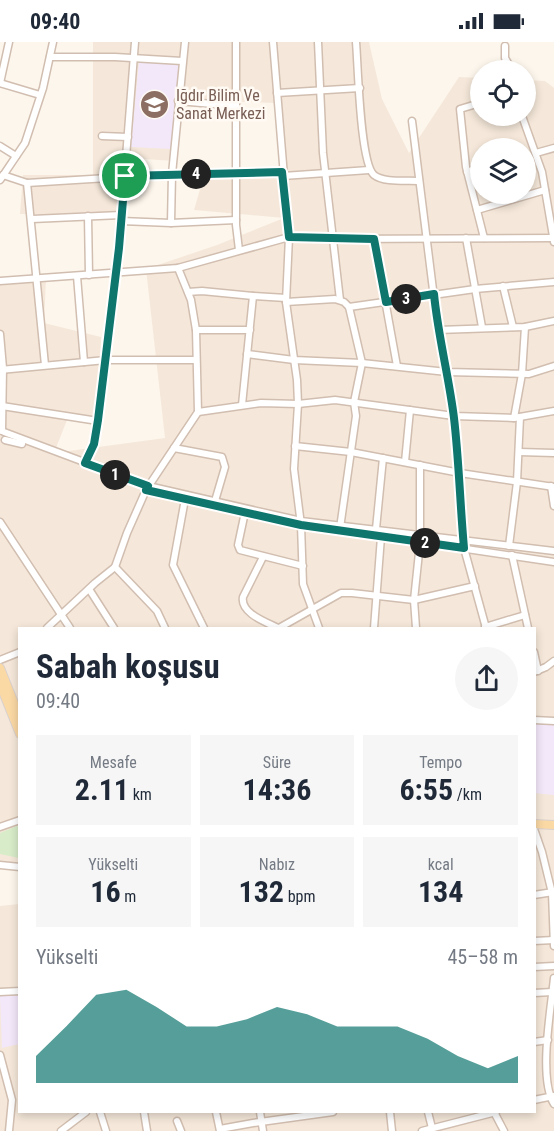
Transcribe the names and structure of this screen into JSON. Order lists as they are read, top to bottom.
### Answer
{
  "places": {
    "school or university": ["Iğdır Bilim Ve Sanat Merkezi"]
  },
  "page": {
    "status": "09:40",
    "pins": [
      "4",
      "3",
      "1",
      "2"
    ],
    "heading": ["Sabah koşusu", "09:40"],
    "stats": [
      ["Mesafe", "2.11 km"],
      ["Süre", "14:36"],
      ["Tempo", "6:55 /km"],
      ["Yükselti", "16 m"],
      ["Nabız", "132 bpm"],
      ["kcal", "134"]
    ],
    "chart": ["Yükselti", "45–58 m"]
  }
}
